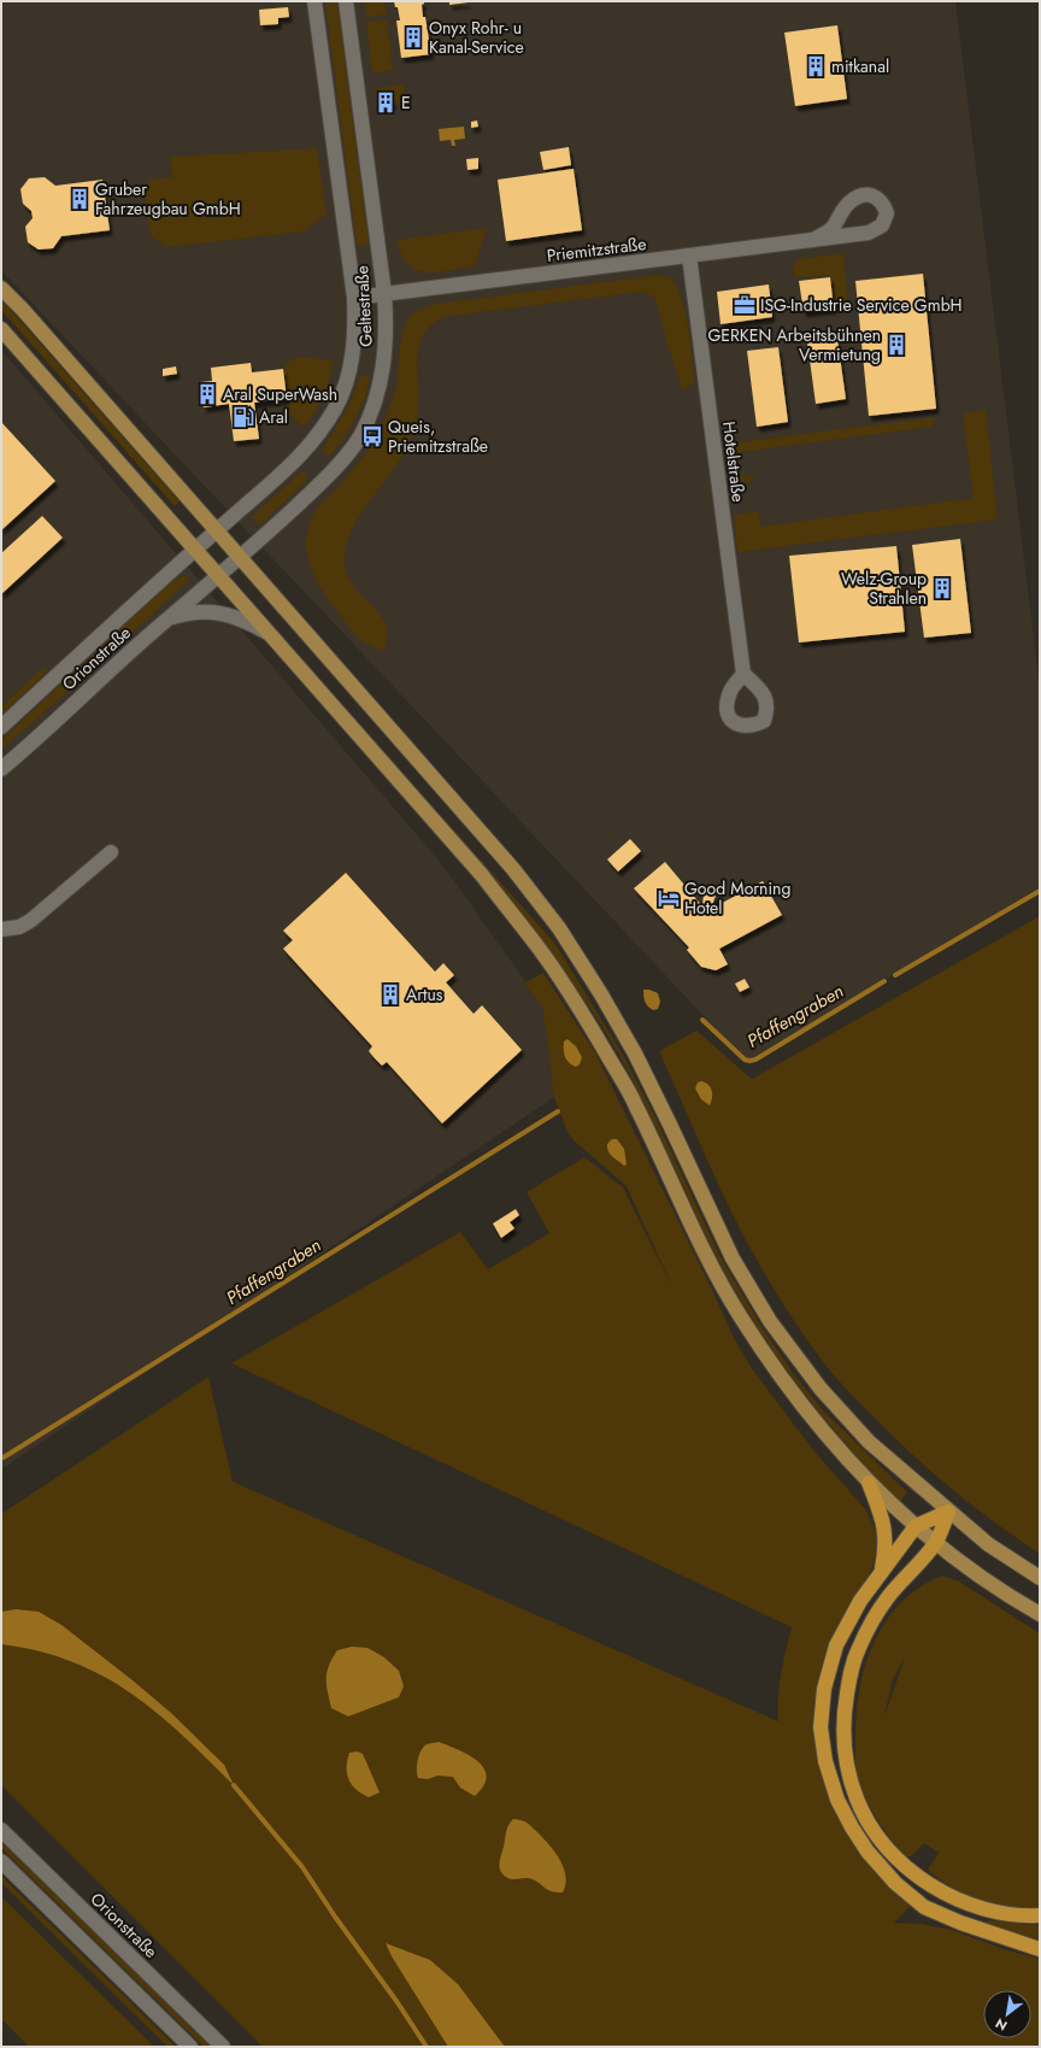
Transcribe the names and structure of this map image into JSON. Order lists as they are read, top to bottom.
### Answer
{
  "streets": {
    "street": [
      "Priemitzstraße",
      "Geltestraße",
      "Hotelstraße",
      "Orionstraße"
    ]
  },
  "crossings": [
    ["Priemitzstraße", "Geltestraße"],
    ["Priemitzstraße", "Hotelstraße"],
    ["Geltestraße", "Orionstraße"]
  ],
  "water": ["Pfaffengraben"],
  "places": {
    "building": [
      "Onyx Rohr- u Kanal-Service",
      "mitkanal",
      "E",
      "Gruber Fahrzeugbau GmbH",
      "GERKEN Arbeitsbühnen Vermietung",
      "Aral SuperWash",
      "Welz-Group Strahlen",
      "Artus"
    ],
    "office": ["ISG-Industrie Service GmbH"],
    "fuel station": ["Aral"],
    "bus stop": ["Queis, Priemitzstraße"],
    "hotel": ["Good Morning Hotel"]
  },
  "north": "bottom left"
}
